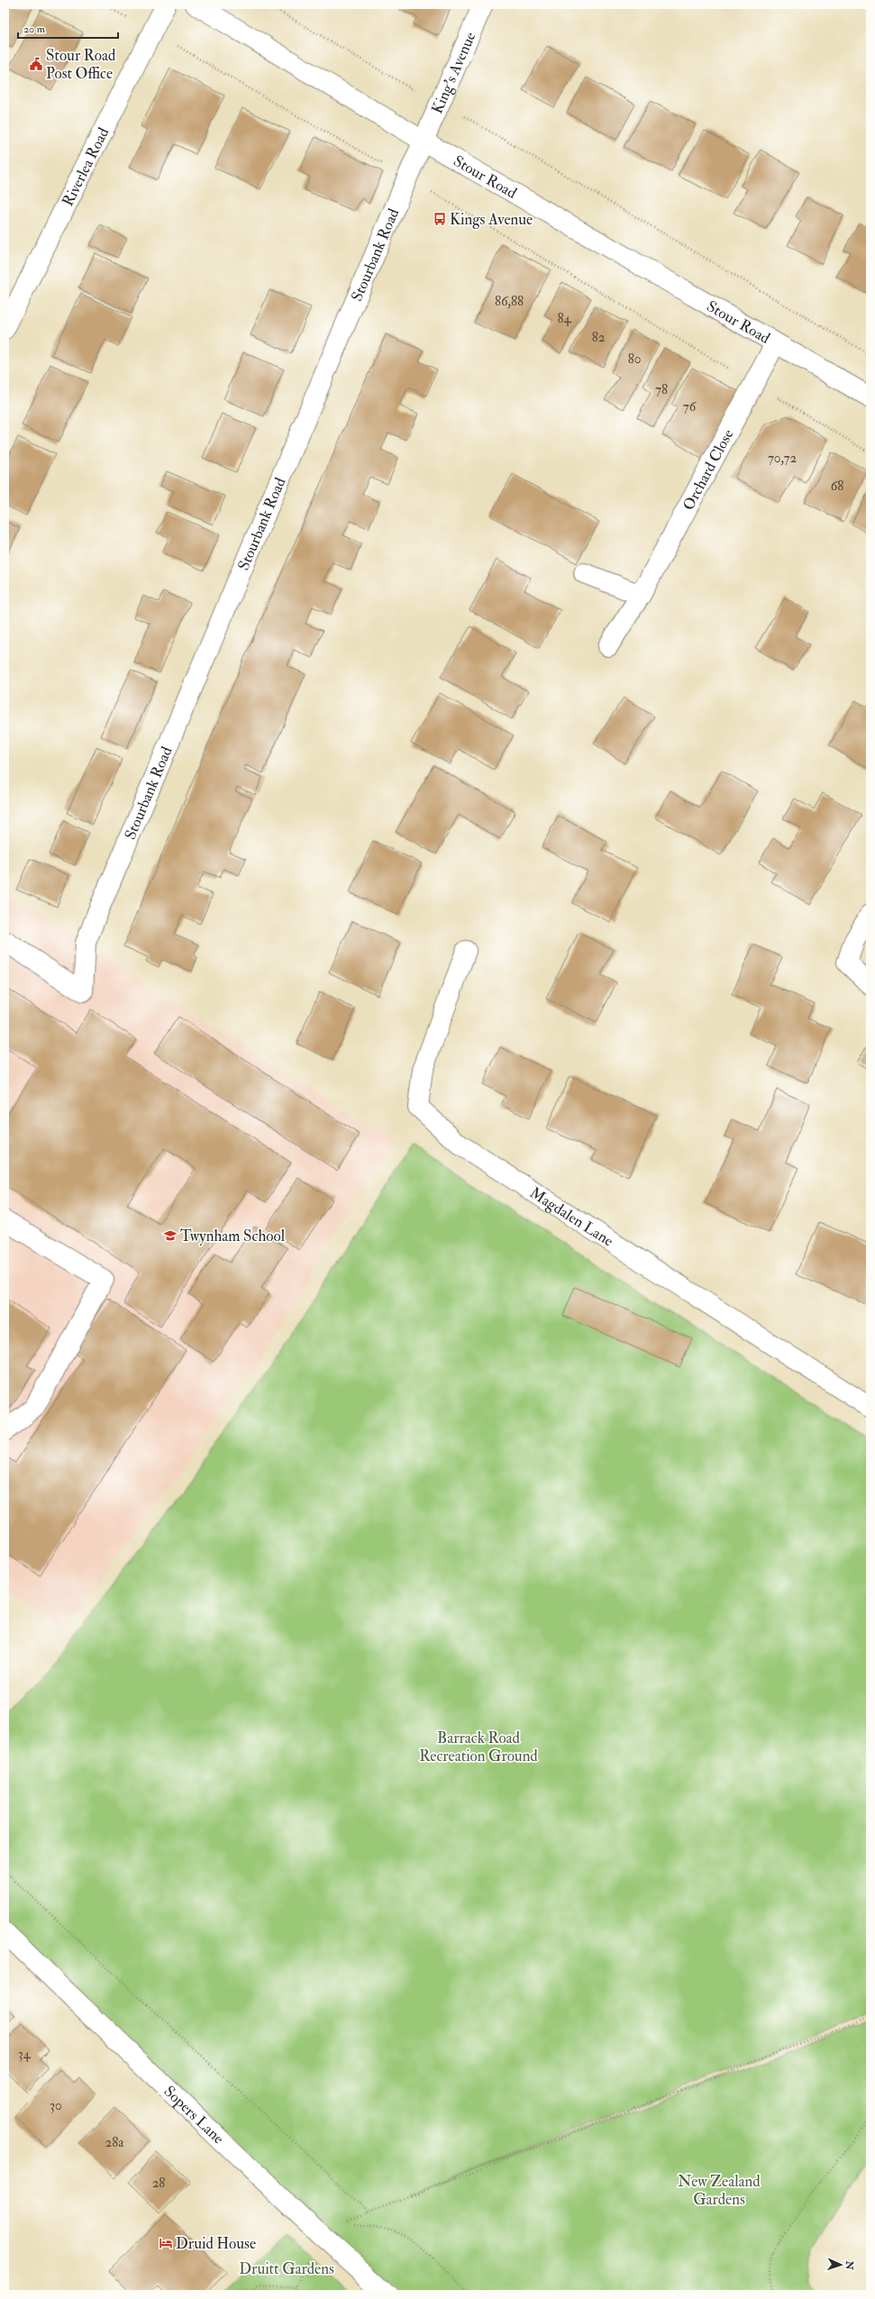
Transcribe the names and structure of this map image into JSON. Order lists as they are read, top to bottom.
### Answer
{
  "streets": {
    "street": [
      "King's Avenue",
      "Riverlea Road",
      "Stour Road",
      "Stourbank Road",
      "Orchard Close",
      "Magdalen Lane",
      "Sopers Lane"
    ]
  },
  "crossings": [
    ["King's Avenue", "Stour Road"],
    ["King's Avenue", "Stourbank Road"],
    ["Stour Road", "Stourbank Road"],
    ["Stour Road", "Orchard Close"]
  ],
  "parks": ["Barrack Road Recreation Ground", "New Zealand Gardens", "Druitt Gardens"],
  "places": {
    "public building": ["Stour Road Post Office"],
    "bus stop": ["Kings Avenue"],
    "school or university": ["Twynham School"],
    "hotel": ["Druid House"]
  },
  "house_numbers": [
    "86,88",
    "84",
    "82",
    "80",
    "78",
    "76",
    "70,72",
    "68",
    "34",
    "30",
    "28a",
    "28"
  ],
  "scale_bar": "20 m",
  "north": "right"
}
